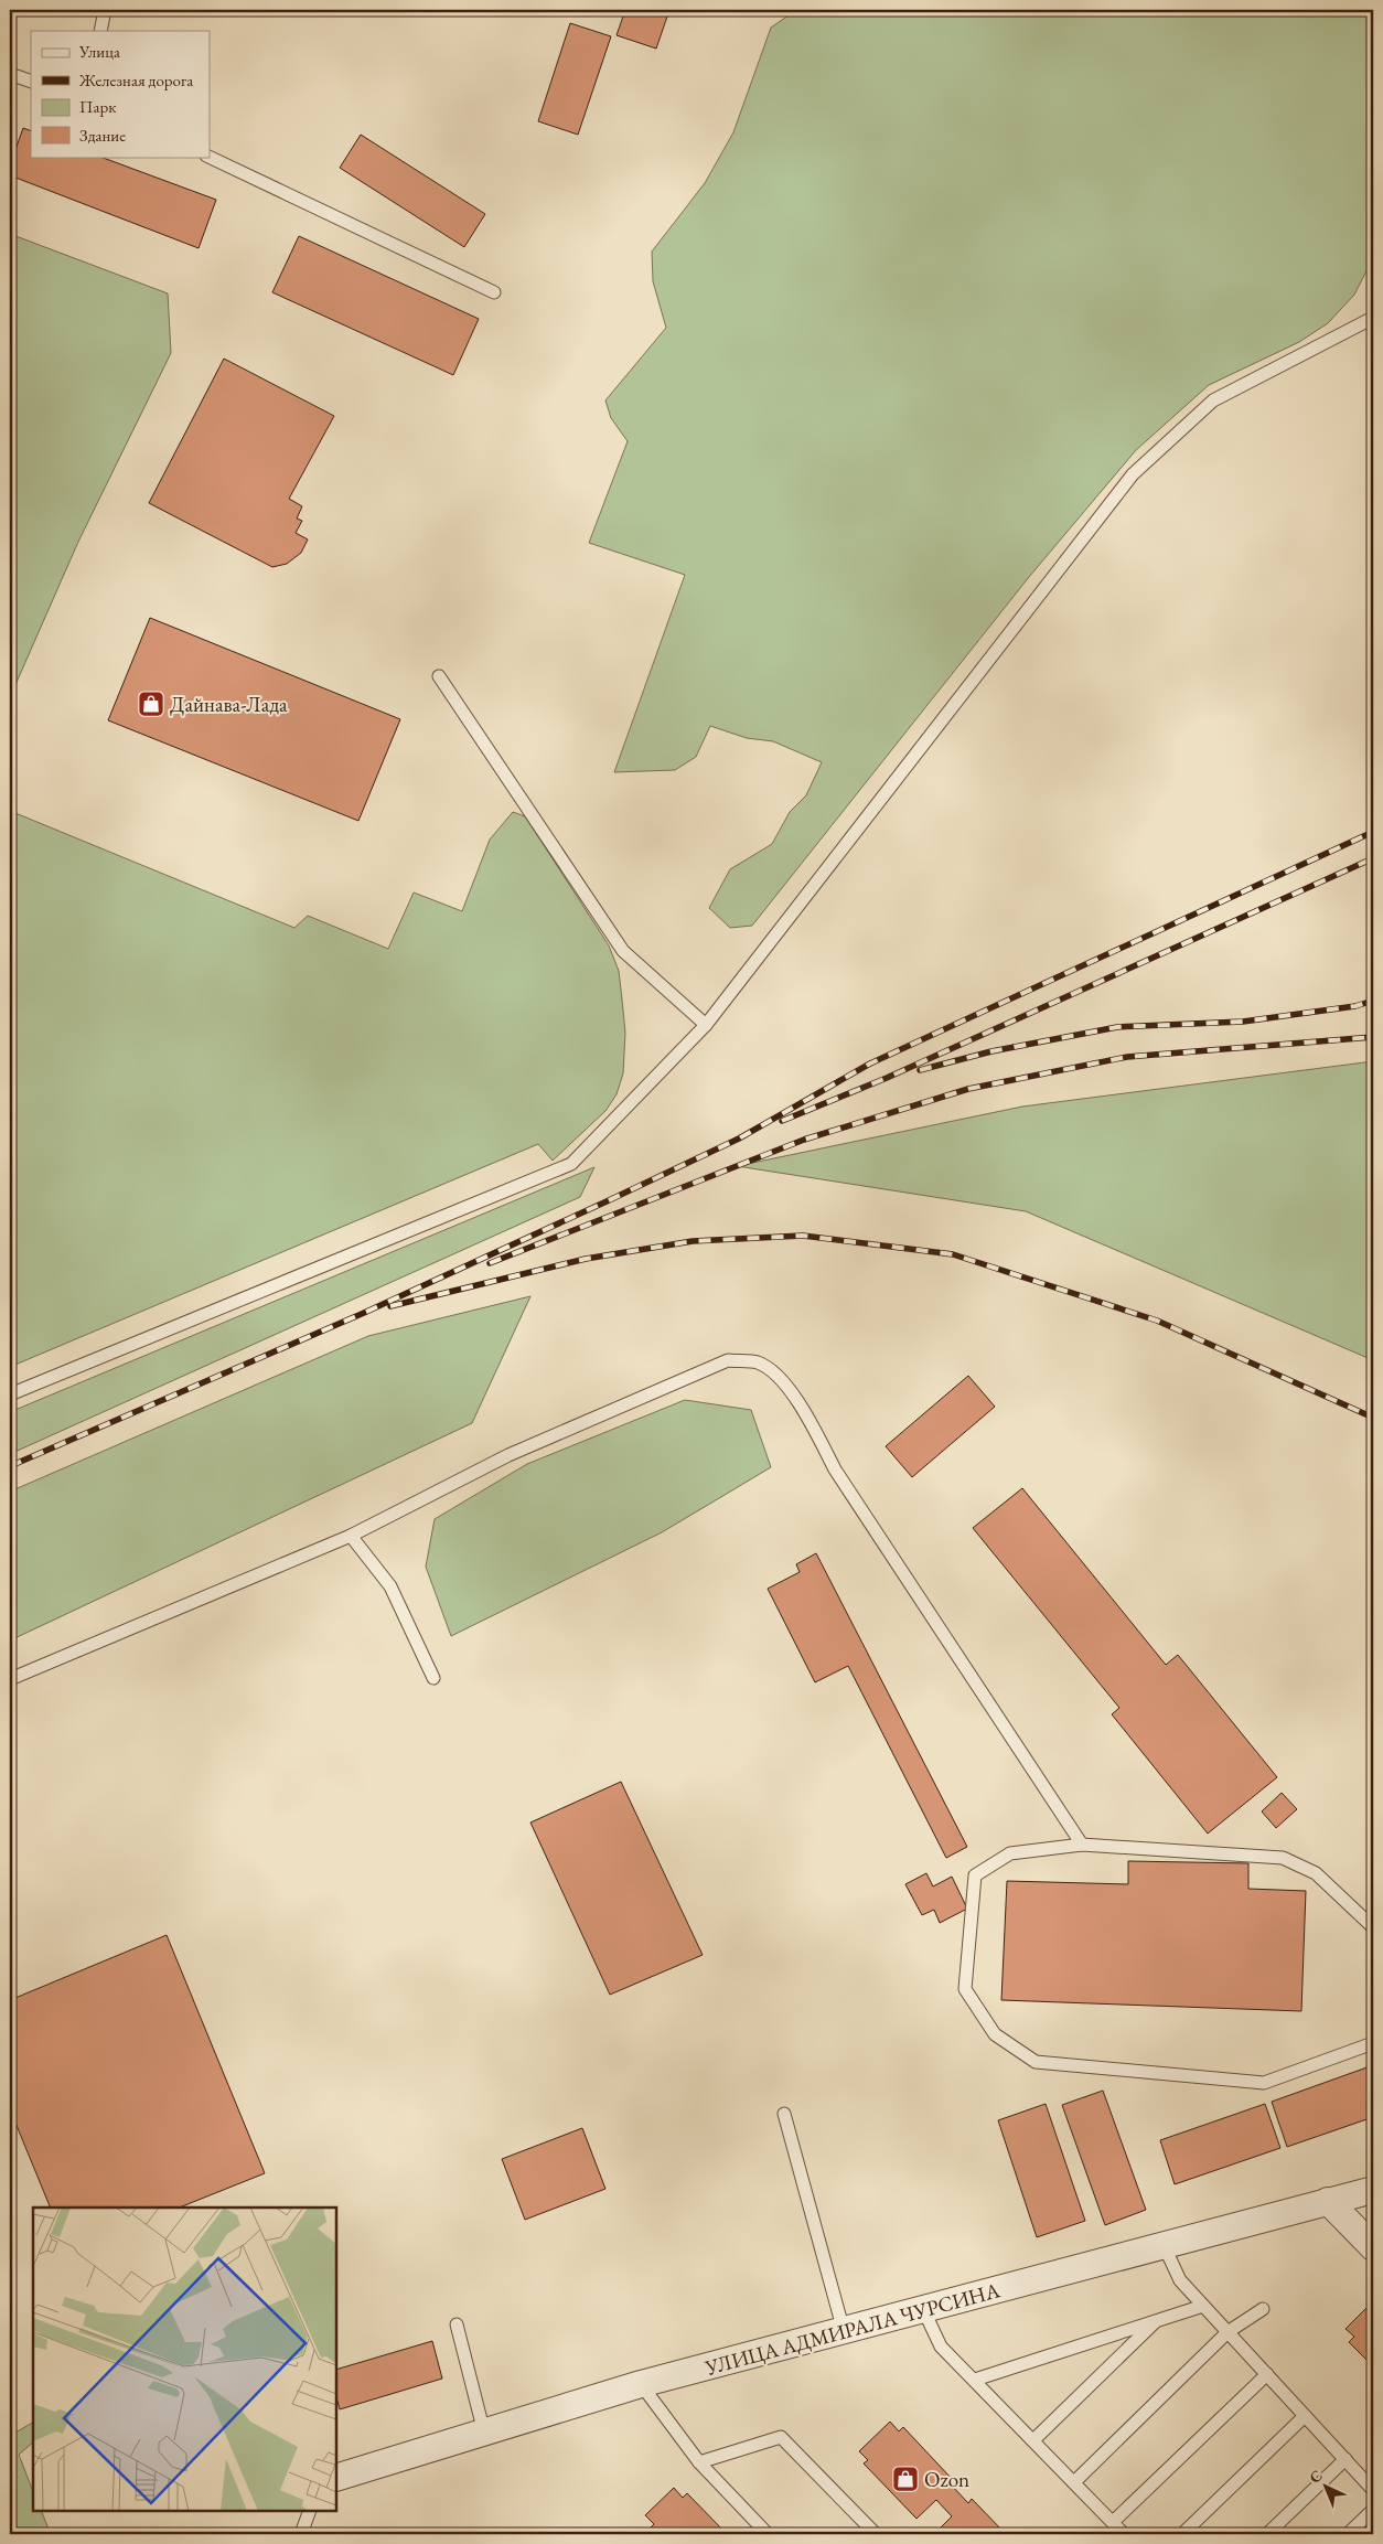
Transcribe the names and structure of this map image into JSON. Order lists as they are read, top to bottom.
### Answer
{
  "streets": {
    "street": ["УЛИЦА АДМИРАЛА ЧУРСИНА"]
  },
  "places": {
    "shop": ["Дайнава-Лада", "Ozon"]
  },
  "legend": [
    "Улица",
    "Железная дорога",
    "Парк",
    "Здание"
  ],
  "north": "top left"
}
